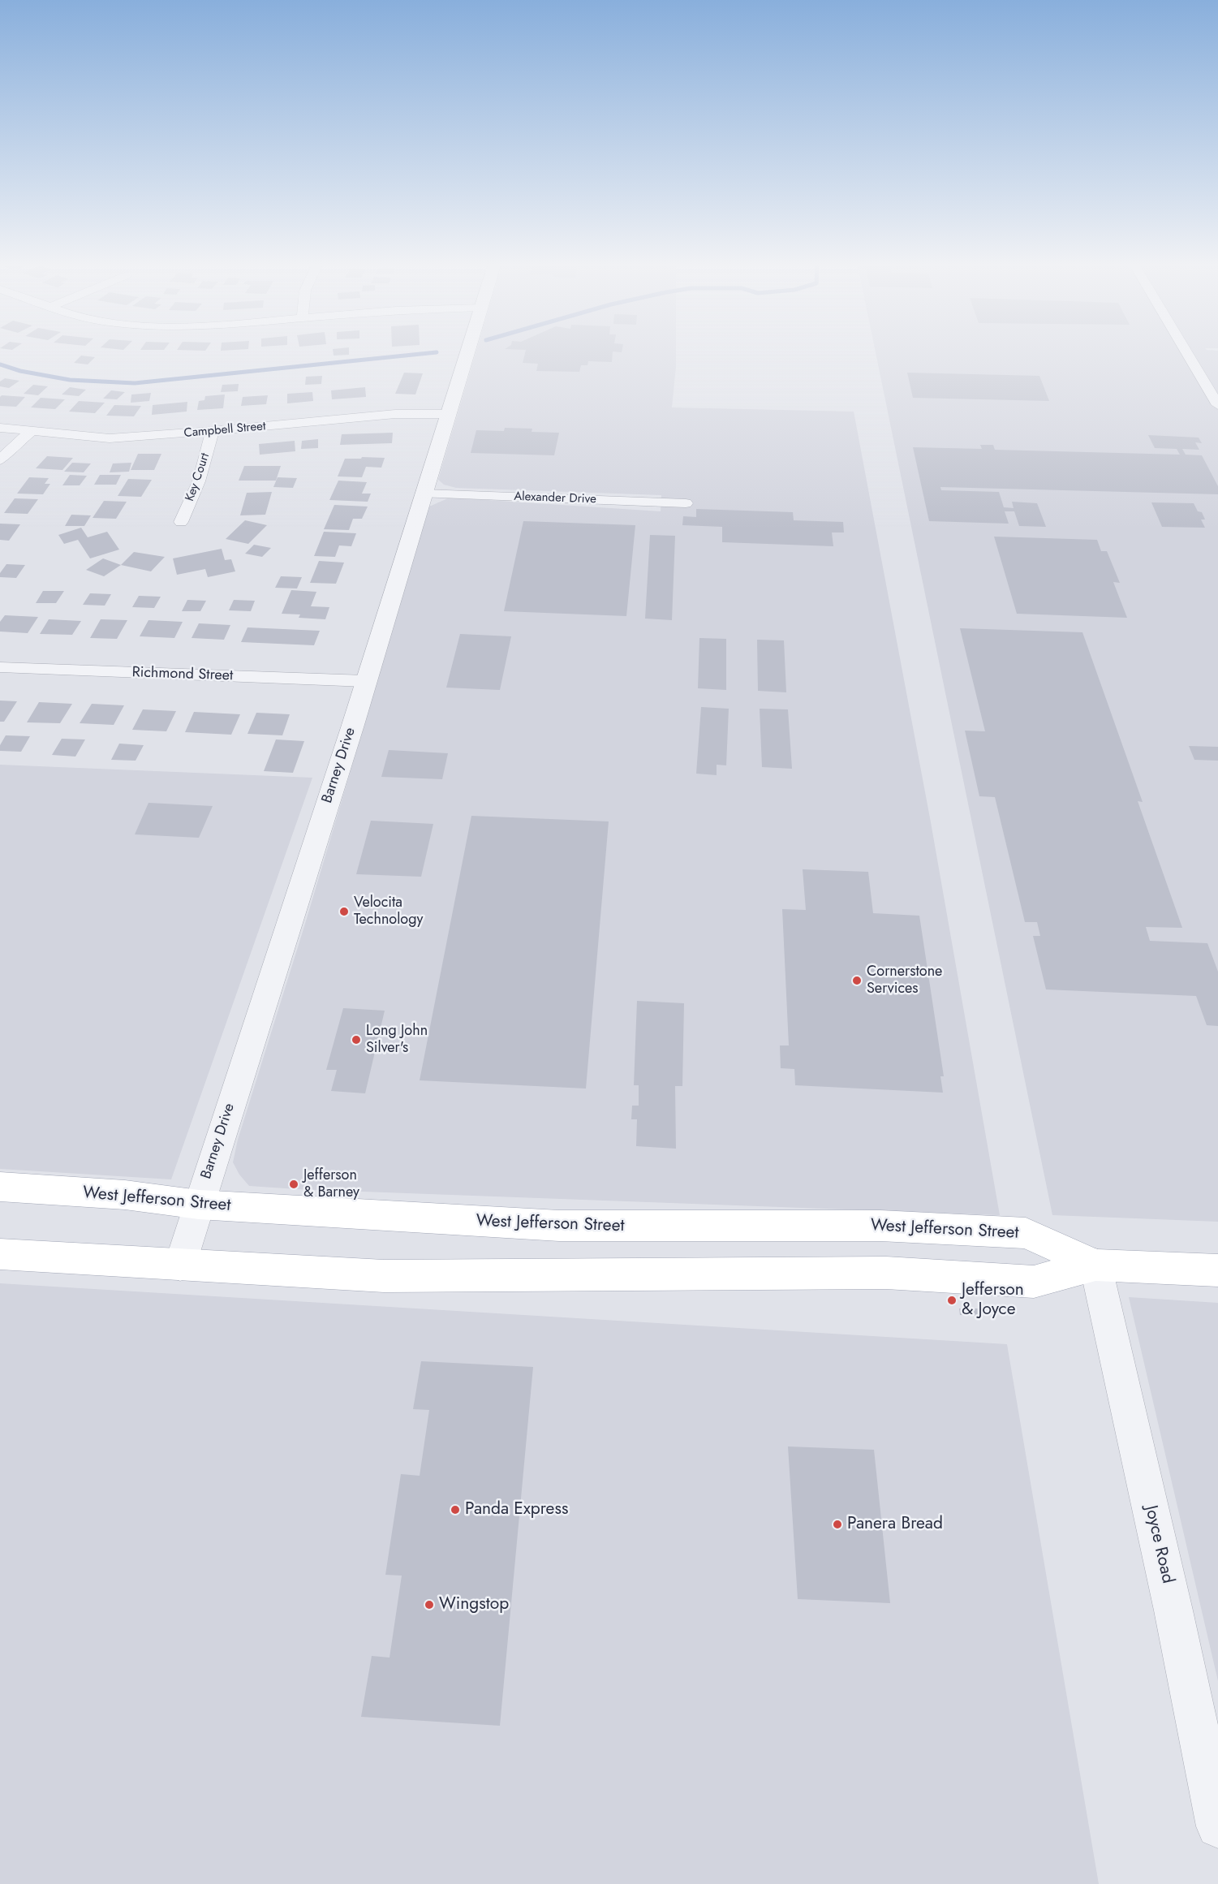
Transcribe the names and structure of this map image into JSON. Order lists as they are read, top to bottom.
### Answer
{
  "streets": {
    "main road": ["West Jefferson Street"],
    "street": [
      "Campbell Street",
      "Key Court",
      "Alexander Drive",
      "Richmond Street",
      "Barney Drive",
      "Joyce Road"
    ]
  },
  "crossings": [
    ["Campbell Street", "Key Court"],
    ["Campbell Street", "Barney Drive"],
    ["Alexander Drive", "Barney Drive"],
    ["Richmond Street", "Barney Drive"],
    ["Barney Drive", "West Jefferson Street"],
    ["West Jefferson Street", "Joyce Road"]
  ],
  "places": [
    "Velocita Technology",
    "Cornerstone Services",
    "Long John Silver's",
    "Jefferson & Barney",
    "Jefferson & Joyce",
    "Panda Express",
    "Panera Bread",
    "Wingstop"
  ]
}
